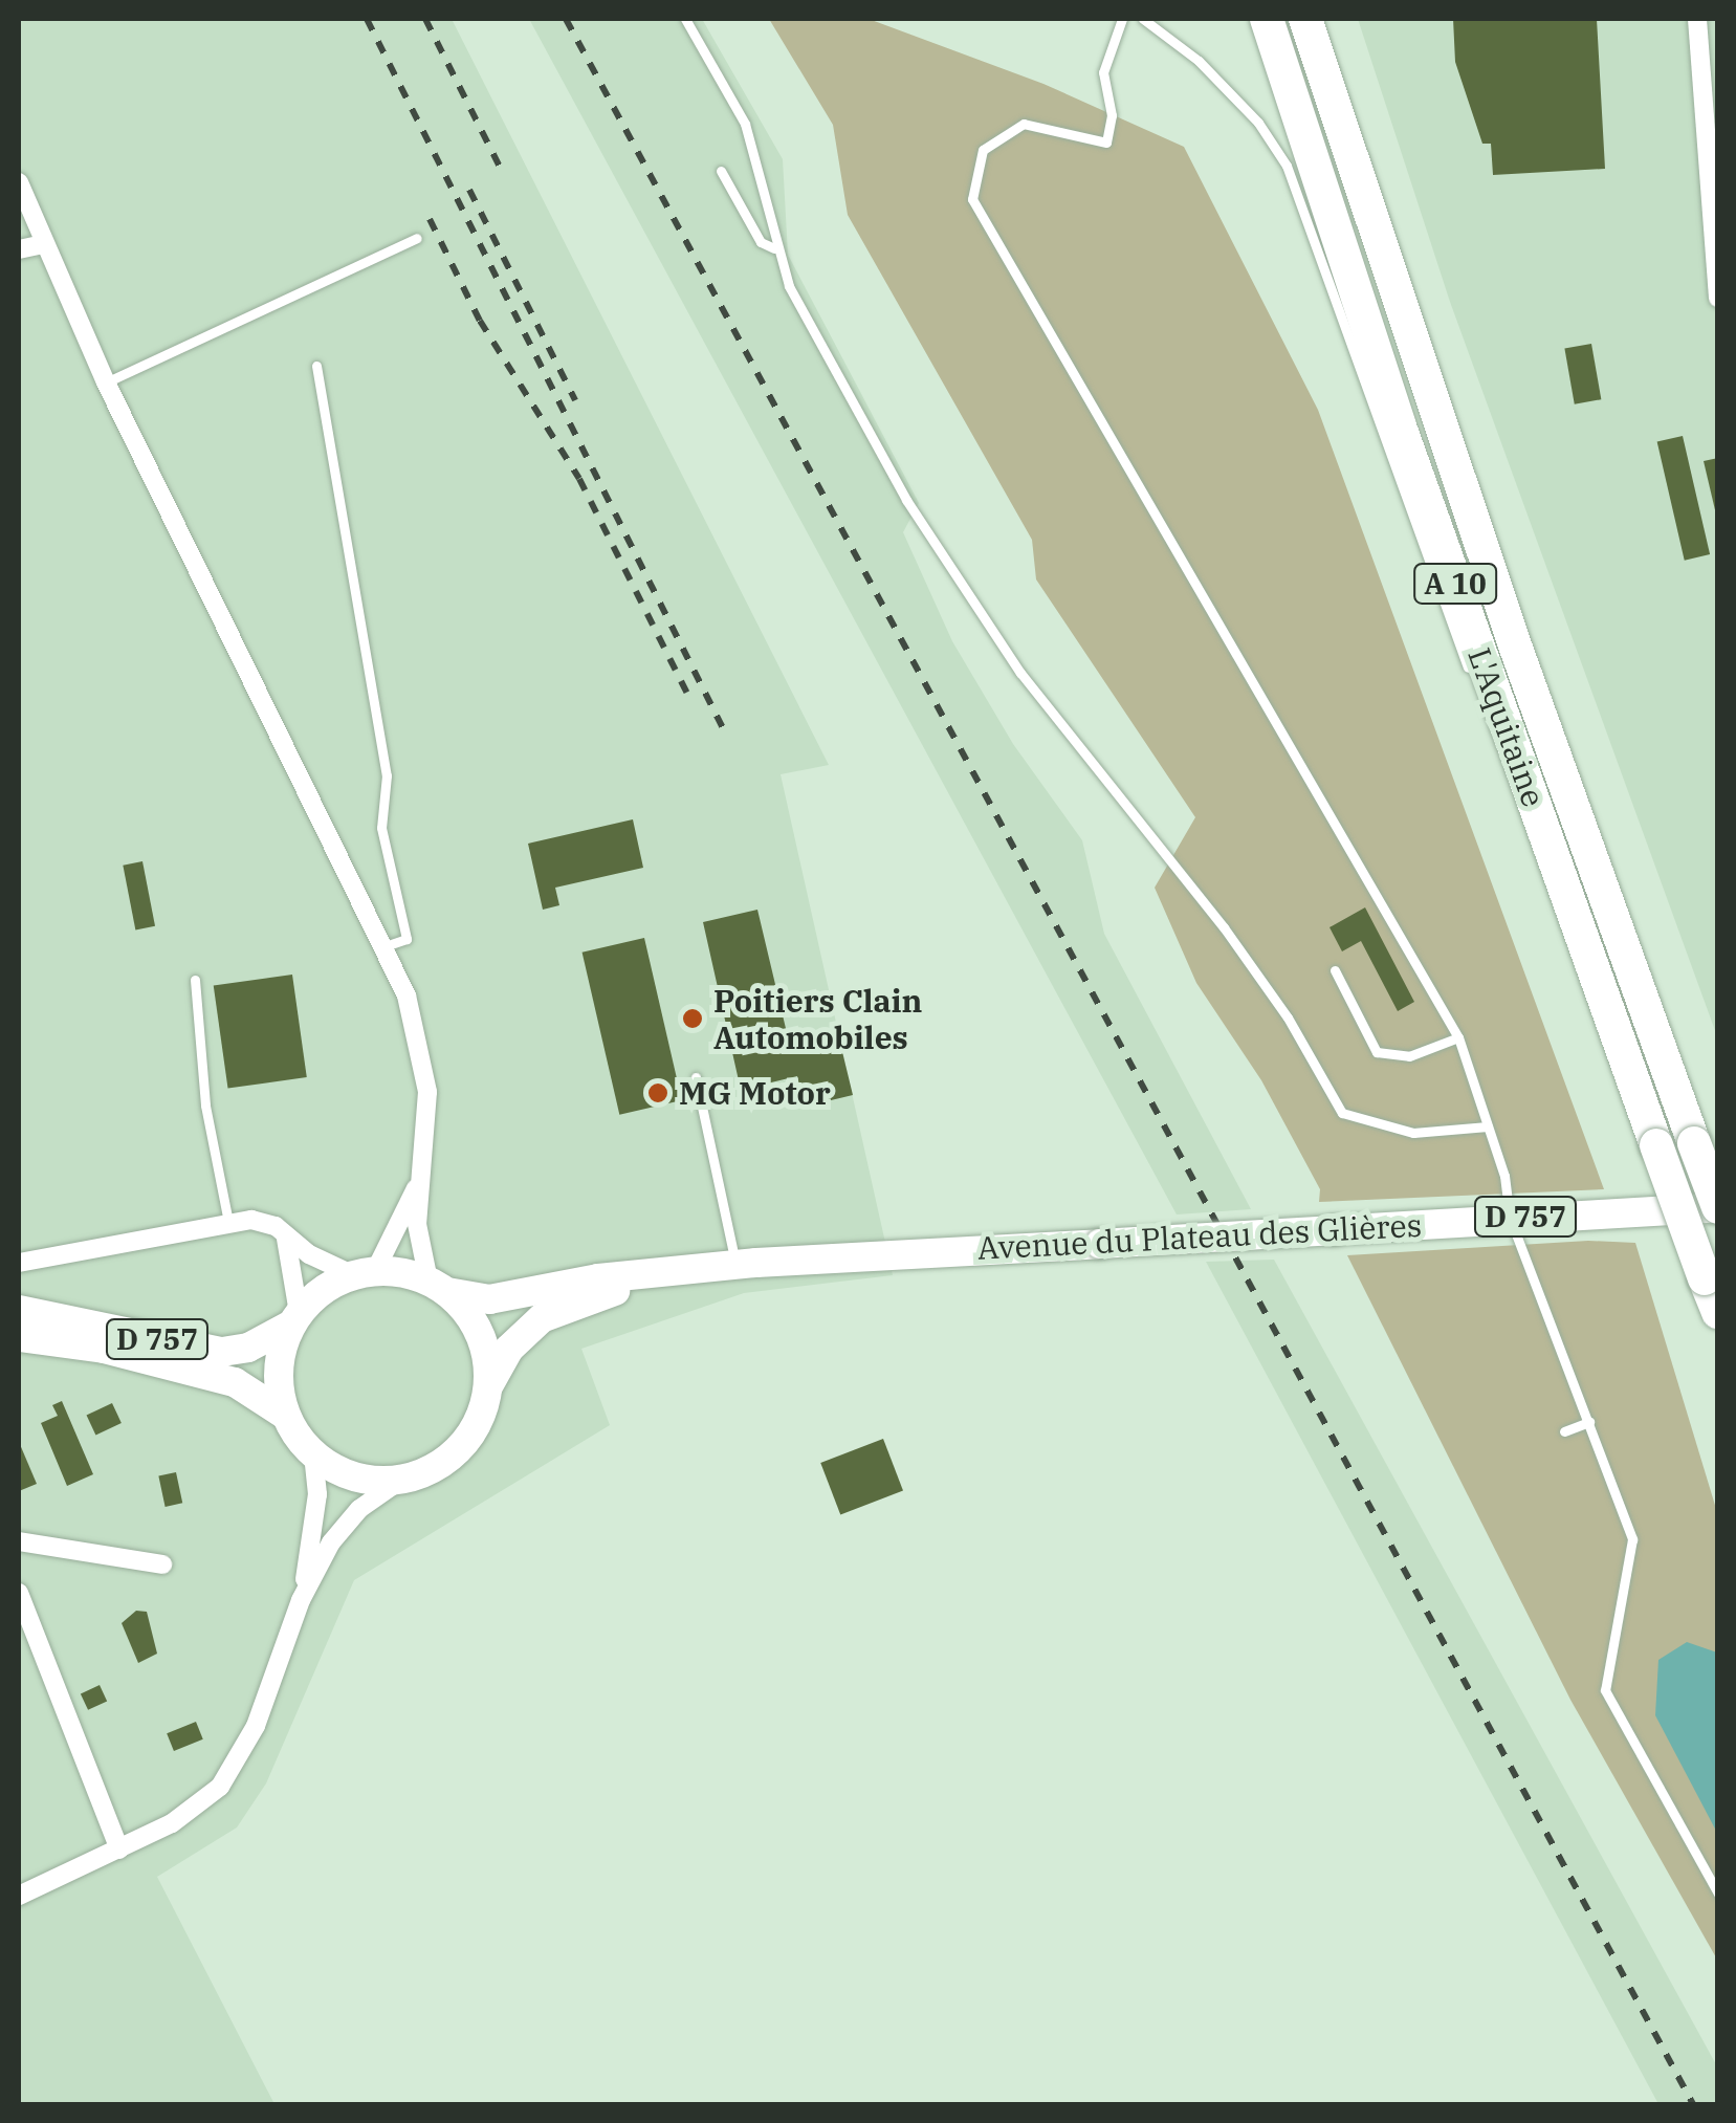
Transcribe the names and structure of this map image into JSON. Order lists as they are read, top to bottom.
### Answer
{
  "streets": {
    "highway": ["A 10", "L'Aquitaine"],
    "main road": ["D 757", "Avenue du Plateau des Glières"]
  },
  "crossings": [
    ["L'Aquitaine", "Avenue du Plateau des Glières"],
    ["D 757", "Avenue du Plateau des Glières"]
  ],
  "places": ["Poitiers Clain Automobiles", "MG Motor"]
}
